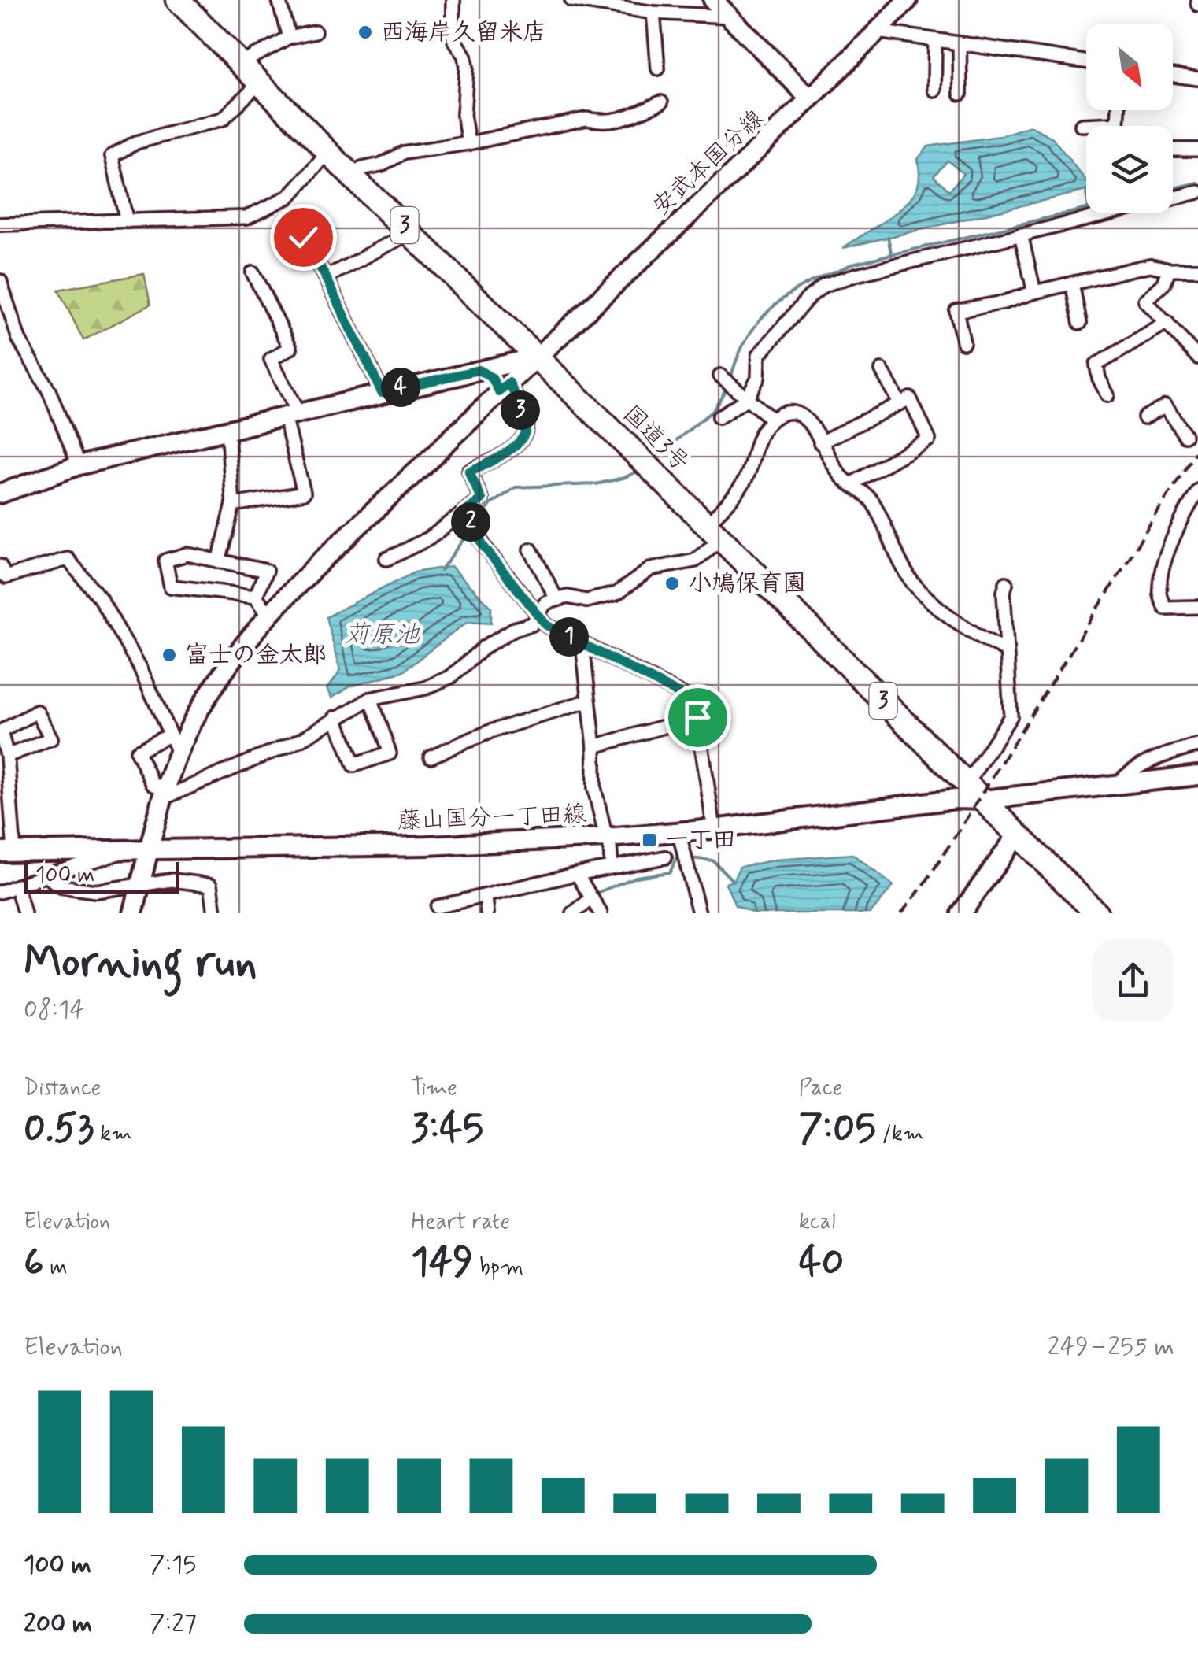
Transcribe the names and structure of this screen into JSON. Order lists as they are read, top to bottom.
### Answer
{
  "streets": {
    "highway": ["3", "国道3号"],
    "main road": ["安武本国分線", "藤山国分一丁田線"]
  },
  "crossings": [
    ["安武本国分線", "国道3号"],
    ["安武本国分線", "藤山国分一丁田線"],
    ["国道3号", "藤山国分一丁田線"]
  ],
  "water": ["苅原池"],
  "places": {
    "other": ["西海岸久留米店", "小鳩保育園", "富士の金太郎"],
    "transit": ["一丁田"]
  },
  "scale_bar": "100 m",
  "north": "bottom right",
  "page": {
    "pins": [
      "4",
      "3",
      "2",
      "1"
    ],
    "scale": "100 m",
    "heading": ["Morning run", "08:14"],
    "stats": [
      ["Distance", "0.53 km"],
      ["Time", "3:45"],
      ["Pace", "7:05 /km"],
      ["Elevation", "6 m"],
      ["Heart rate", "149 bpm"],
      ["kcal", "40"]
    ],
    "chart": ["Elevation", "249–255 m"],
    "list": [
      {
        "name": "100 m",
        "note": "7:15"
      },
      {
        "name": "200 m",
        "note": "7:27"
      }
    ]
  }
}
